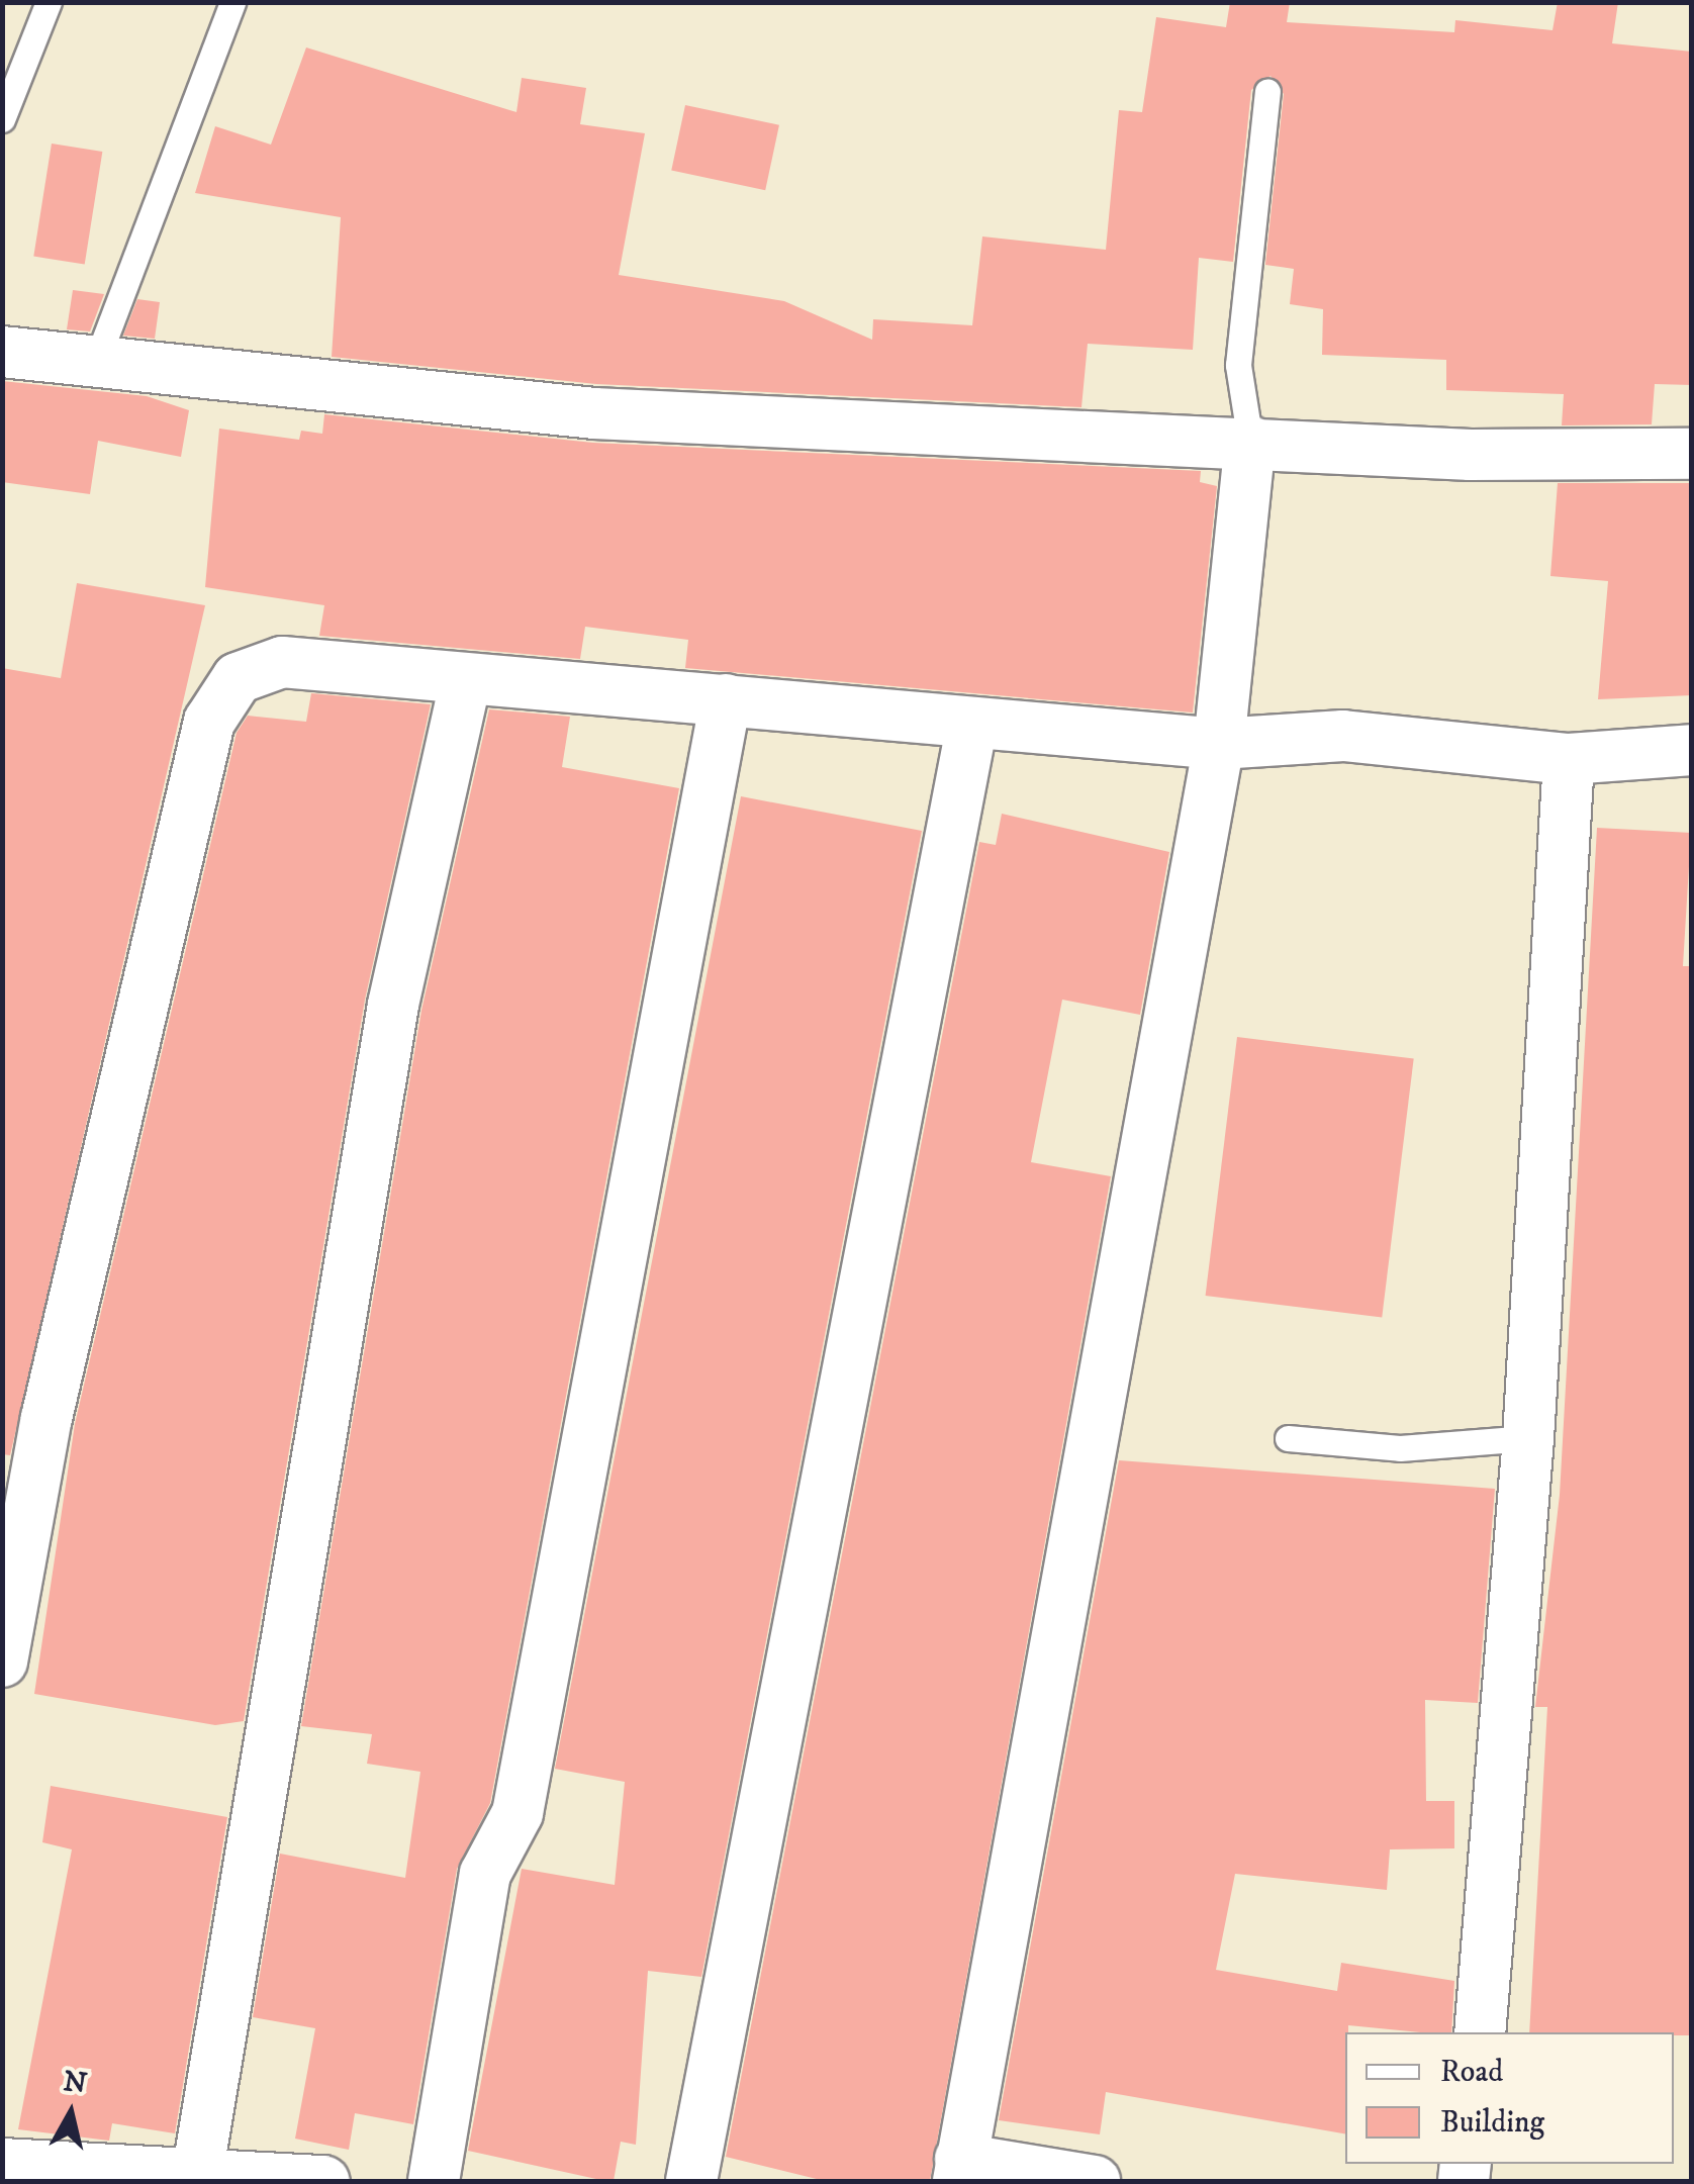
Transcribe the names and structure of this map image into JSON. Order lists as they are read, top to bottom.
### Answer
{
  "legend": ["Road", "Building"],
  "north": "top"
}
